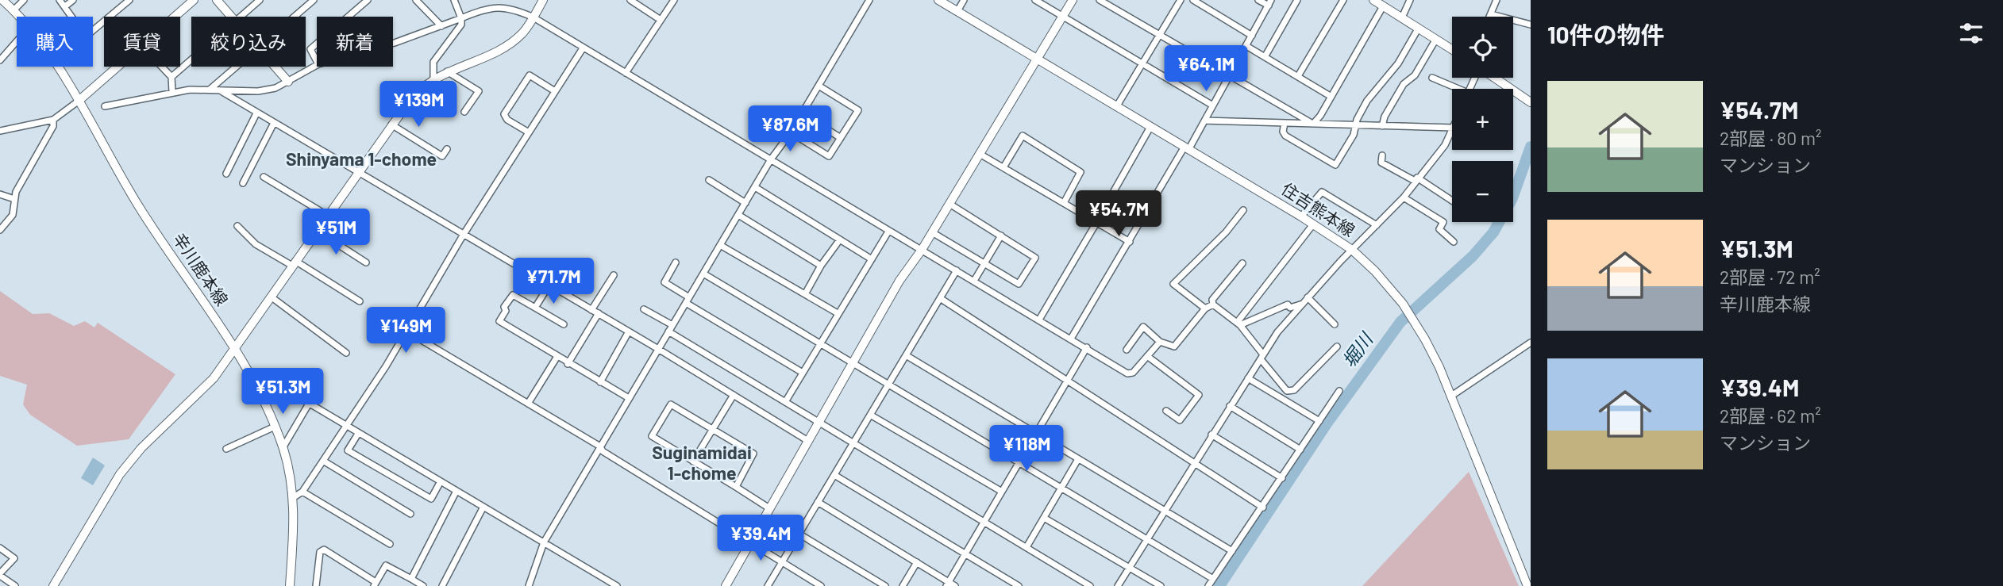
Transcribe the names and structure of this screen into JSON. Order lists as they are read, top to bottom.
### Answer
{
  "streets": {
    "main road": ["住吉熊本線", "辛川鹿本線"]
  },
  "districts": ["Shinyama 1-chome", "Suginamidai 1-chome"],
  "water": ["堀川"],
  "page": {
    "heading": "10件の物件",
    "map_buttons": ["+", "−"],
    "chip": [
      "購入",
      "賃貸",
      "絞り込み",
      "新着"
    ],
    "price": [
      "¥64.1M",
      "¥139M",
      "¥87.6M",
      "¥54.7M",
      "¥51M",
      "¥71.7M",
      "¥149M",
      "¥51.3M",
      "¥118M",
      "¥39.4M"
    ],
    "list": [
      {
        "name": "¥54.7M",
        "note": "2部屋 · 80 m² · マンション"
      },
      {
        "name": "¥51.3M",
        "note": "2部屋 · 72 m² · 辛川鹿本線"
      },
      {
        "name": "¥39.4M",
        "note": "2部屋 · 62 m² · マンション"
      }
    ]
  }
}
